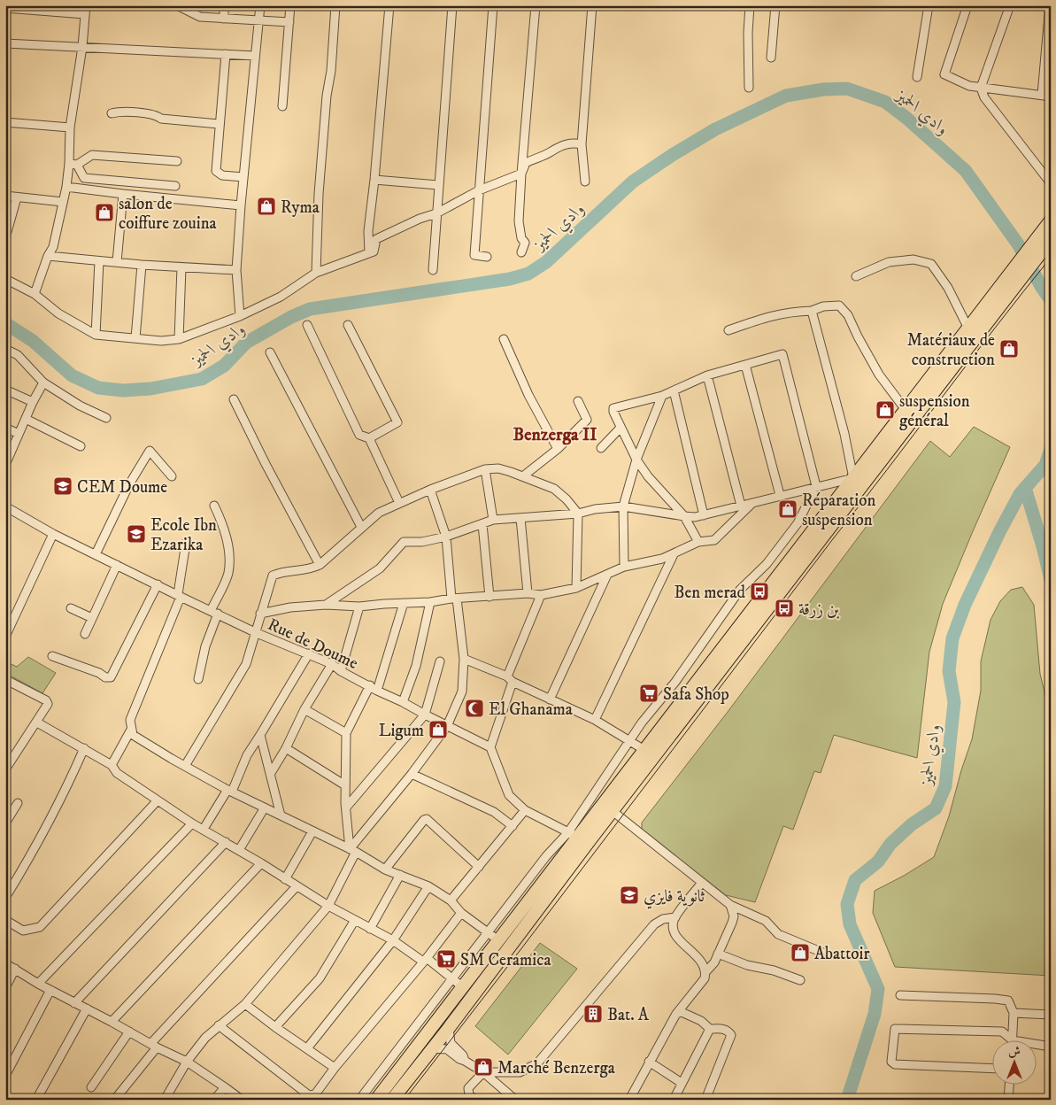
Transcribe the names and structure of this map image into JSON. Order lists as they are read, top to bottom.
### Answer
{
  "streets": {
    "street": ["Rue de Doume"]
  },
  "districts": ["Benzerga II"],
  "water": ["وادي الحميز"],
  "places": {
    "shop": [
      "Ryma",
      "salon de coiffure zouina",
      "Matériaux de construction",
      "suspension général",
      "Réparation suspension",
      "Ligum",
      "Abattoir",
      "Marché Benzerga"
    ],
    "school or university": ["CEM Doume", "Ecole Ibn Ezarika", "ثانوية فايزي"],
    "bus stop": ["Ben merad", "بن زرقة"],
    "supermarket": ["Safa Shop", "SM Ceramica"],
    "mosque": ["El Ghanama"],
    "building": ["Bat. A"]
  },
  "north": "top"
}
